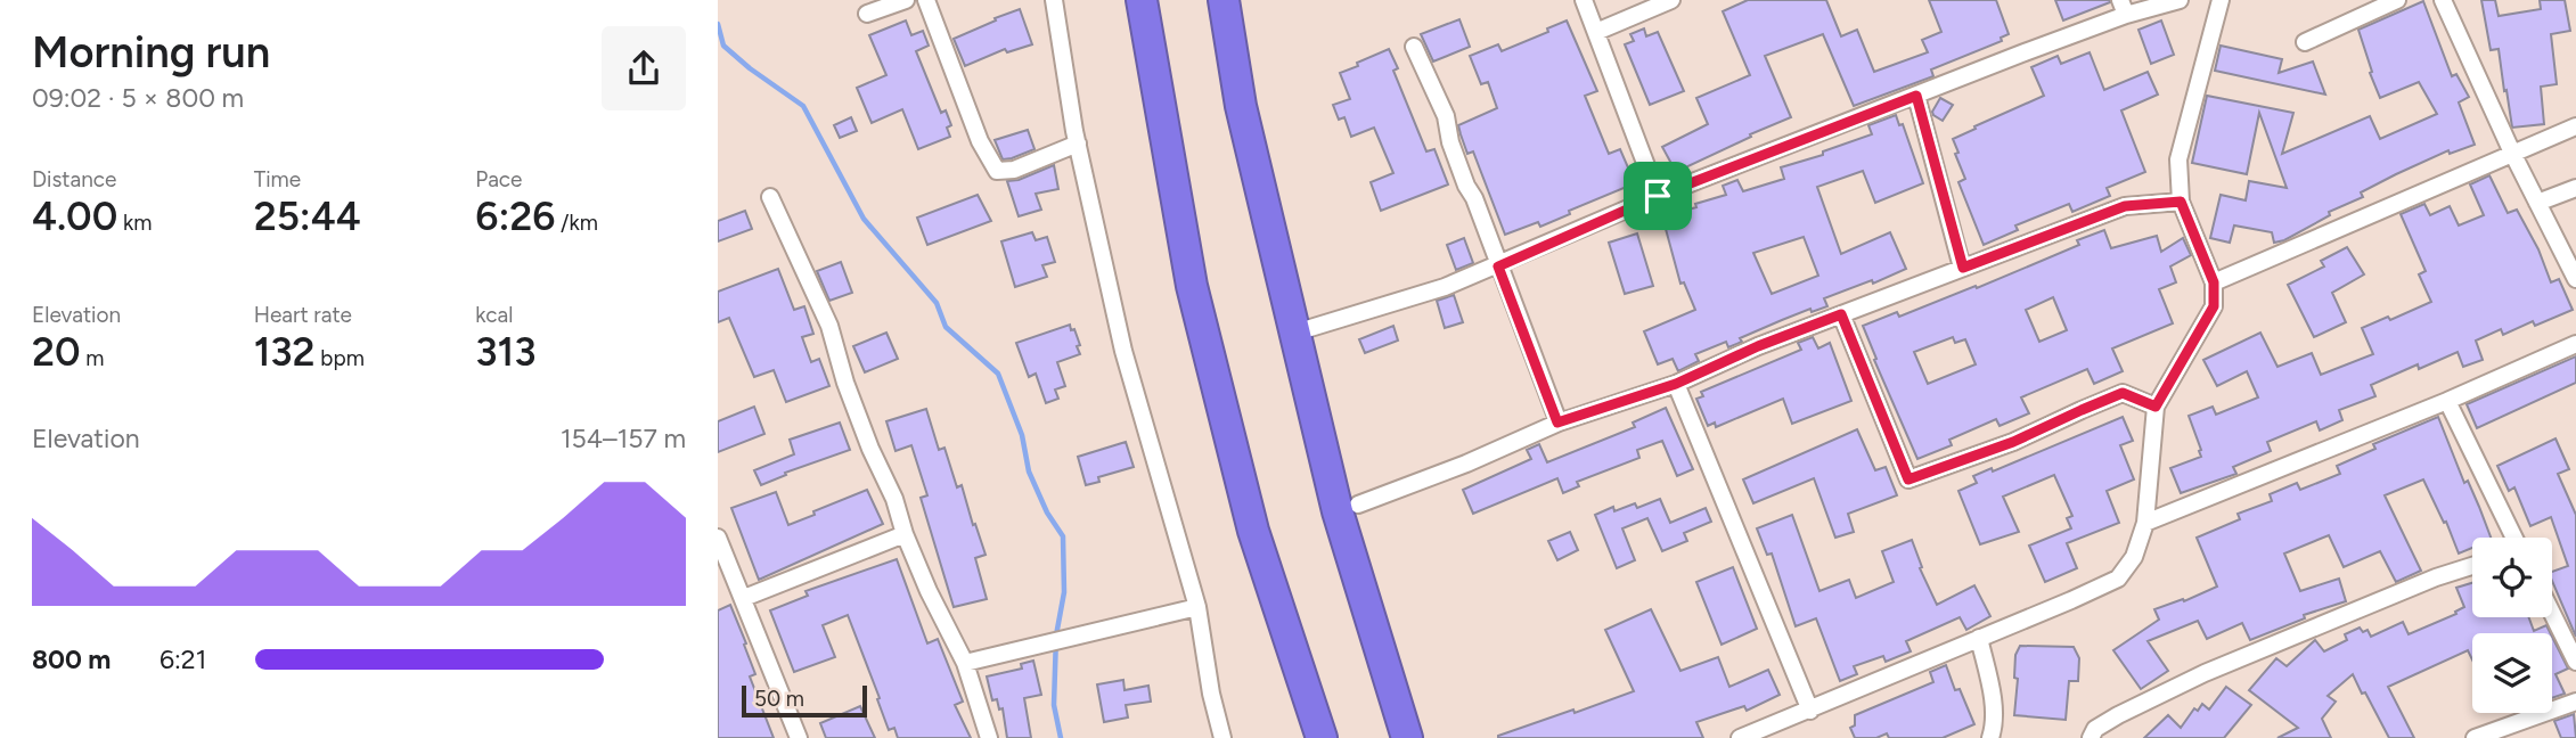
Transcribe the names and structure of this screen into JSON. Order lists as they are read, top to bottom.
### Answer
{
  "scale_bar": "50 m",
  "page": {
    "heading": ["Morning run", "09:02 · 5 × 800 m"],
    "stats": [
      ["Distance", "4.00 km"],
      ["Time", "25:44"],
      ["Pace", "6:26 /km"],
      ["Elevation", "20 m"],
      ["Heart rate", "132 bpm"],
      ["kcal", "313"]
    ],
    "chart": ["Elevation", "154–157 m"],
    "list": [
      {
        "name": "800 m",
        "note": "6:21"
      }
    ],
    "scale": "50 m"
  }
}
